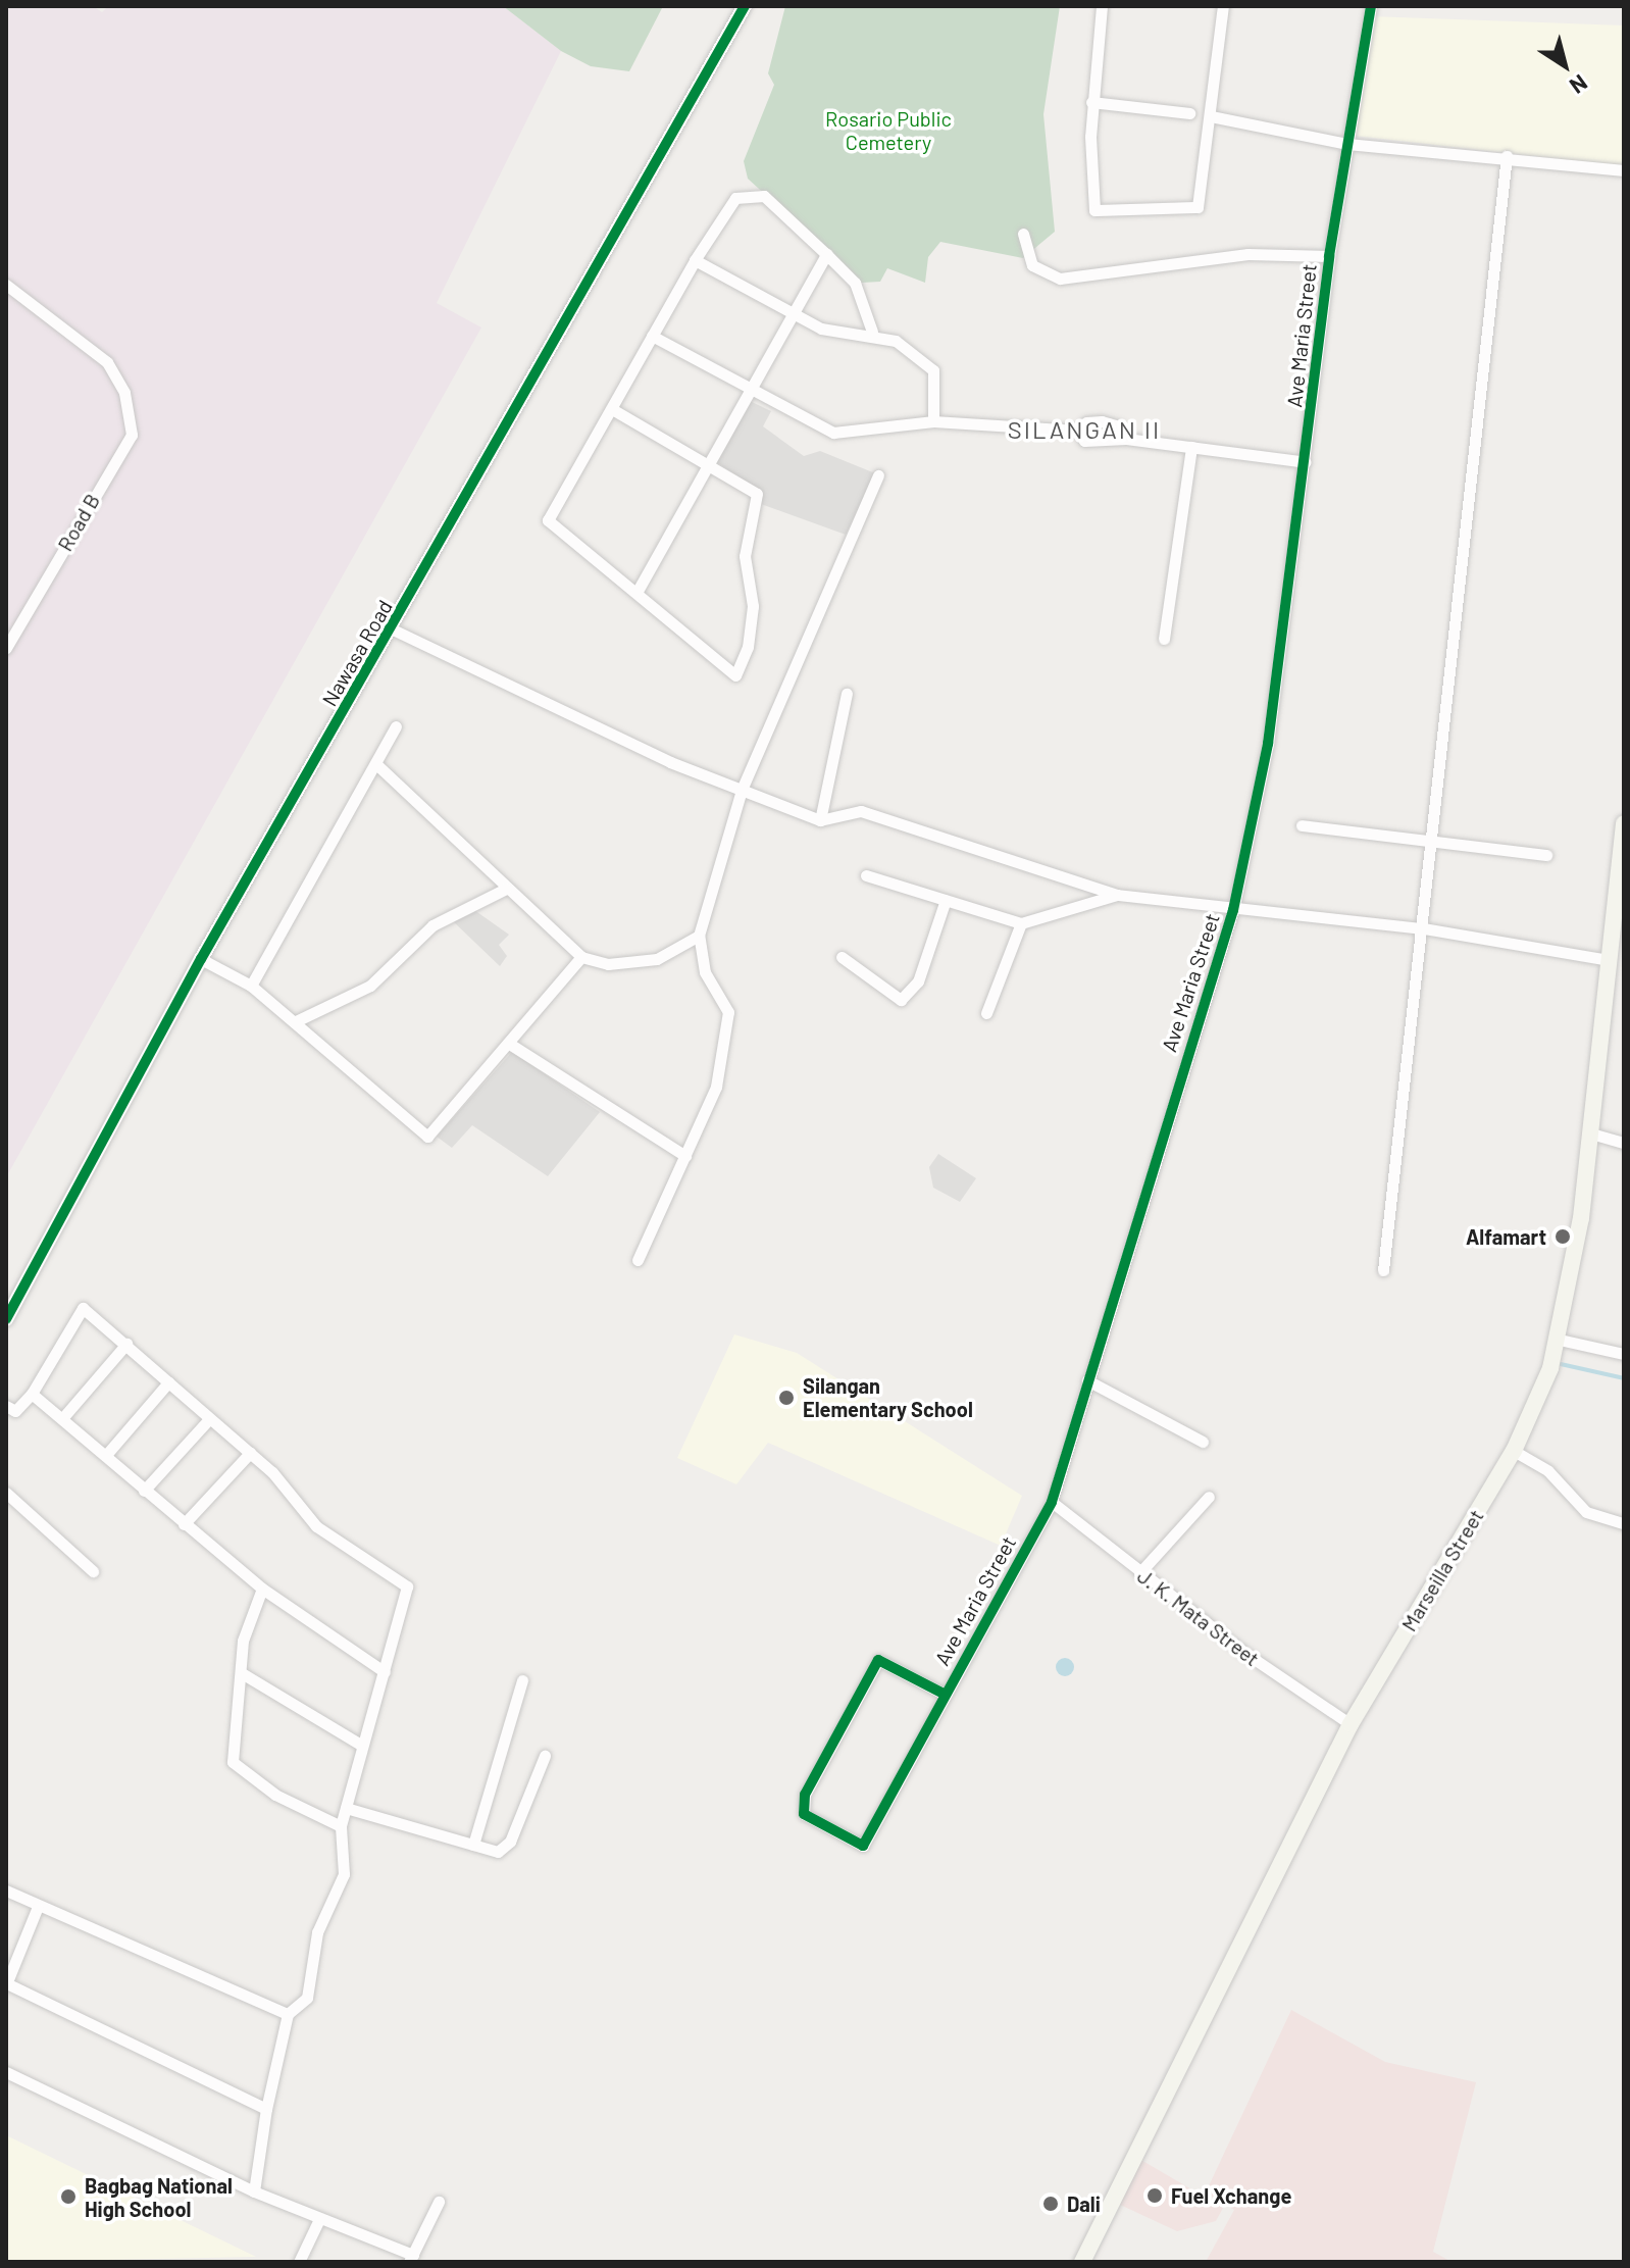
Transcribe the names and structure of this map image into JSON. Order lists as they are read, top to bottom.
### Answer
{
  "streets": {
    "main road": ["Marseilla Street"],
    "street": [
      "Ave Maria Street",
      "Road B",
      "Nawasa Road",
      "J. K. Mata Street"
    ]
  },
  "crossings": [
    ["Ave Maria Street", "J. K. Mata Street"],
    ["Marseilla Street", "J. K. Mata Street"]
  ],
  "districts": ["SILANGAN II"],
  "parks": ["Rosario Public Cemetery"],
  "places": [
    "Alfamart",
    "Silangan Elementary School",
    "Fuel Xchange",
    "Bagbag National High School",
    "Dali"
  ],
  "north": "bottom right"
}
